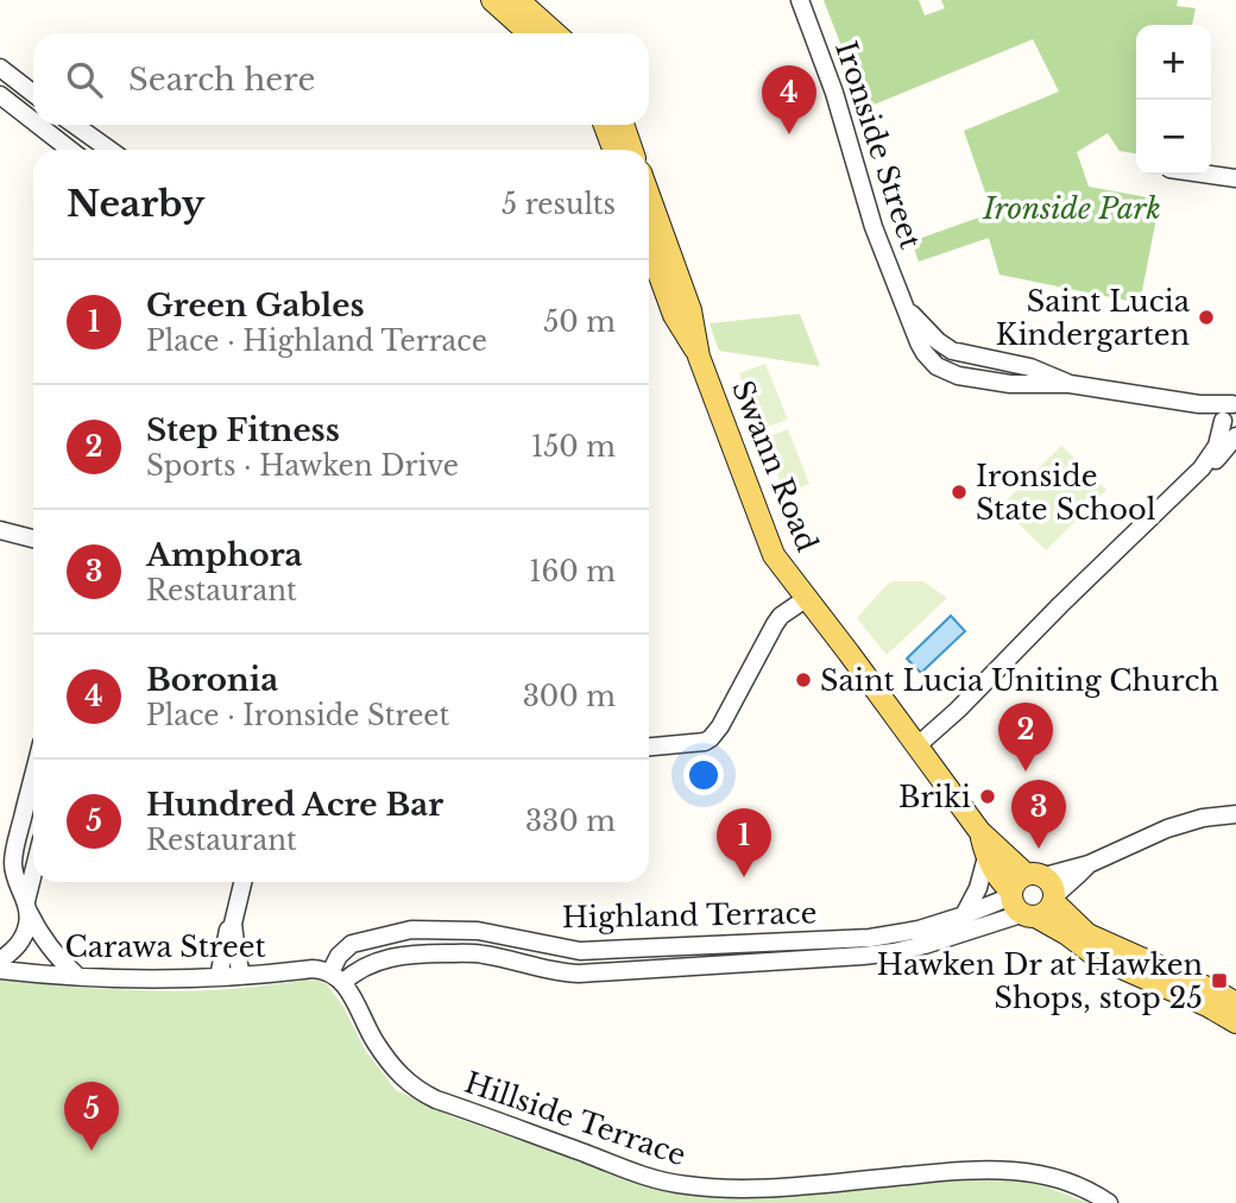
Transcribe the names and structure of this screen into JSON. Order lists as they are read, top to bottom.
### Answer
{
  "streets": {
    "main road": ["Swann Road"],
    "street": [
      "Ironside Street",
      "Highland Terrace",
      "Carawa Street",
      "Hillside Terrace"
    ]
  },
  "crossings": [
    ["Highland Terrace", "Carawa Street"],
    ["Highland Terrace", "Hillside Terrace"],
    ["Carawa Street", "Hillside Terrace"]
  ],
  "parks": ["Ironside Park"],
  "places": {
    "other": [
      "Saint Lucia Kindergarten",
      "Ironside State School",
      "Saint Lucia Uniting Church",
      "Briki"
    ],
    "transit": ["Hawken Dr at Hawken Shops, stop 25"]
  },
  "page": {
    "map_buttons": ["+", "−"],
    "search": "Search here",
    "pins": [
      "4",
      "2",
      "3",
      "1",
      "5"
    ],
    "heading": ["Nearby", "5 results"],
    "list": [
      {
        "mark": "1",
        "name": "Green Gables",
        "note": "Place · Highland Terrace",
        "value": "50 m"
      },
      {
        "mark": "2",
        "name": "Step Fitness",
        "note": "Sports · Hawken Drive",
        "value": "150 m"
      },
      {
        "mark": "3",
        "name": "Amphora",
        "note": "Restaurant",
        "value": "160 m"
      },
      {
        "mark": "4",
        "name": "Boronia",
        "note": "Place · Ironside Street",
        "value": "300 m"
      },
      {
        "mark": "5",
        "name": "Hundred Acre Bar",
        "note": "Restaurant",
        "value": "330 m"
      }
    ]
  }
}
